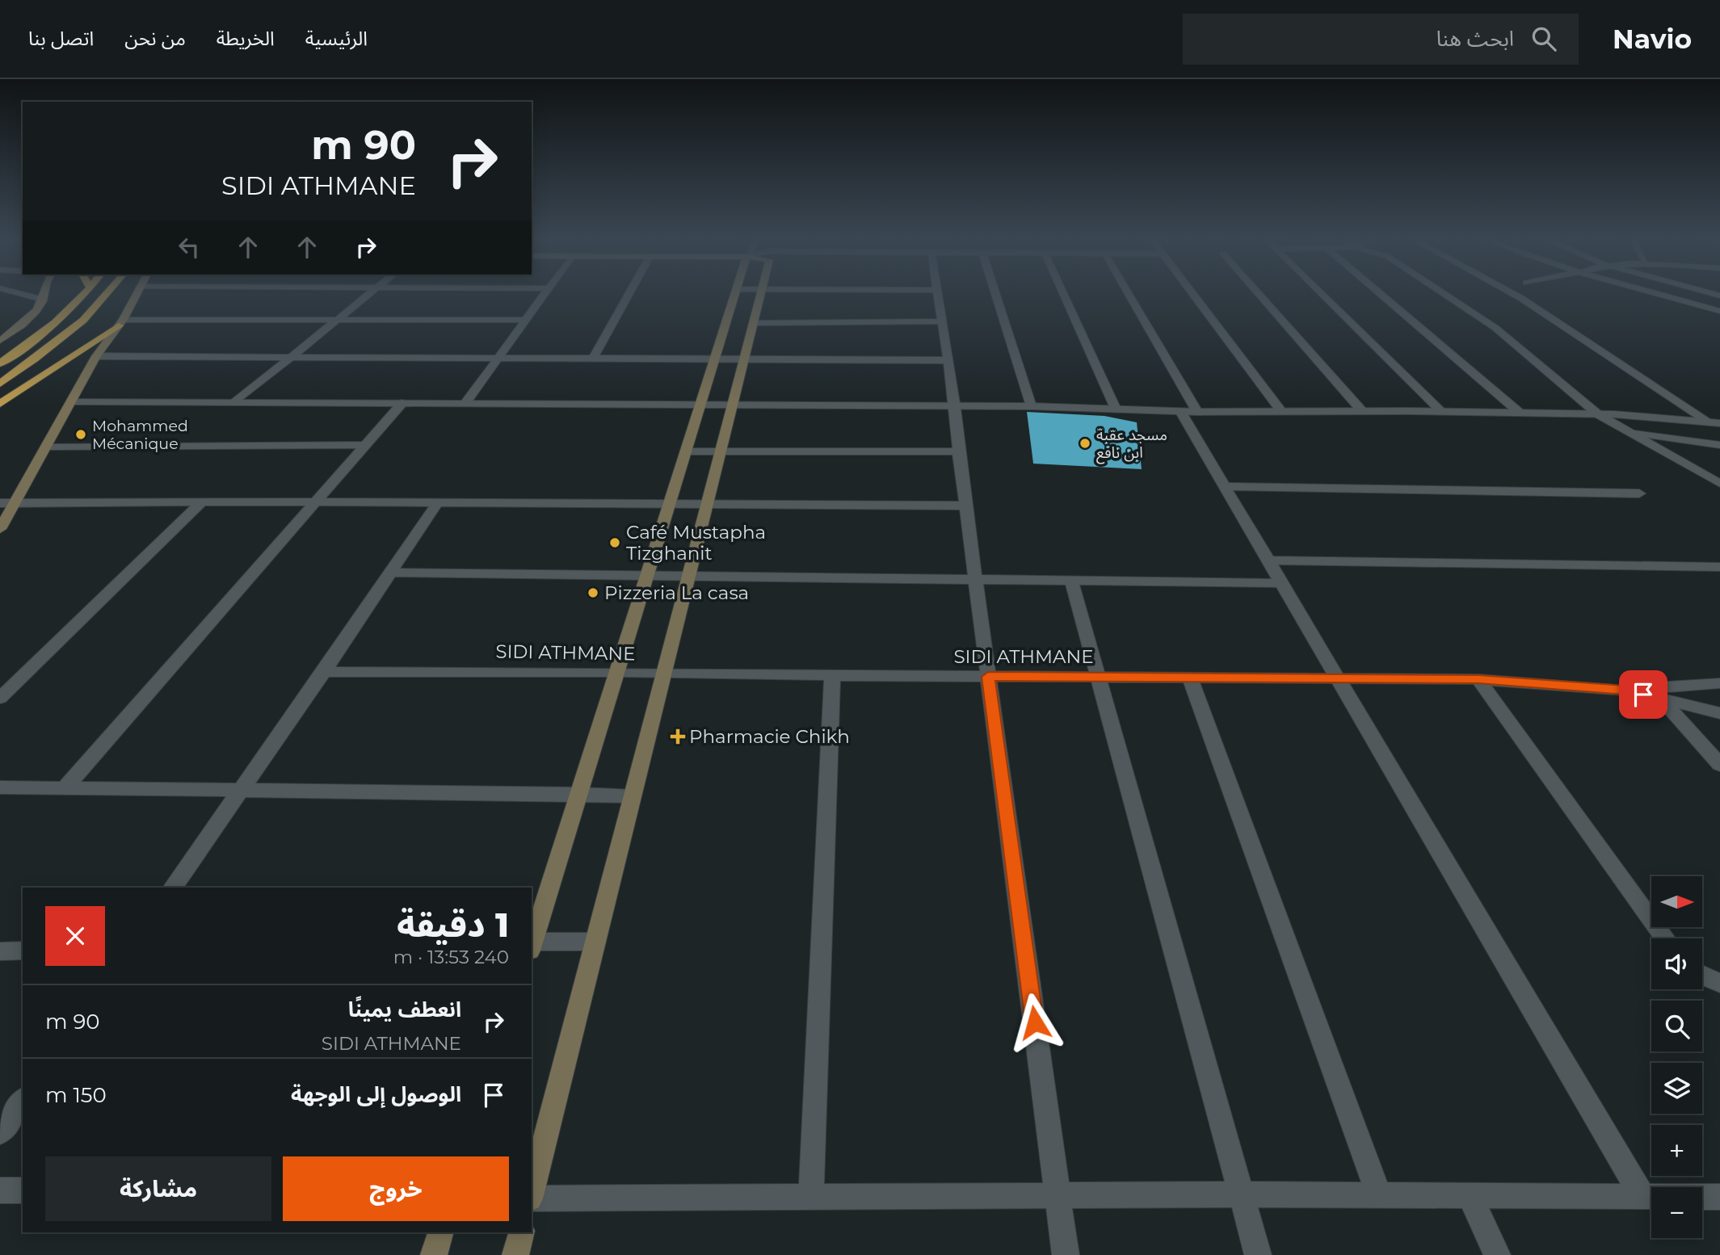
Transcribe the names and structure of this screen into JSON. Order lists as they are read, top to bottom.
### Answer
{
  "streets": {
    "street": ["SIDI ATHMANE"]
  },
  "places": {
    "other": [
      "Mohammed Mécanique",
      "مسجد عقبة ابن نافع",
      "Café Mustapha Tizghanit",
      "Pizzeria La casa"
    ],
    "health": ["Pharmacie Chikh"]
  },
  "north": "right",
  "page": {
    "header": "Navio",
    "search": "ابحث هنا",
    "nav": [
      "الرئيسية",
      "الخريطة",
      "من نحن",
      "اتصل بنا"
    ],
    "turn": ["90 m", "SIDI ATHMANE"],
    "map_buttons": ["+", "−"],
    "heading": ["1 دقيقة", "240 m · 13:53"],
    "list": [
      {
        "name": "انعطف يمينًا",
        "note": "SIDI ATHMANE",
        "value": "90 m"
      },
      {
        "name": "الوصول إلى الوجهة",
        "value": "150 m"
      }
    ],
    "buttons": ["خروج", "مشاركة"]
  }
}
